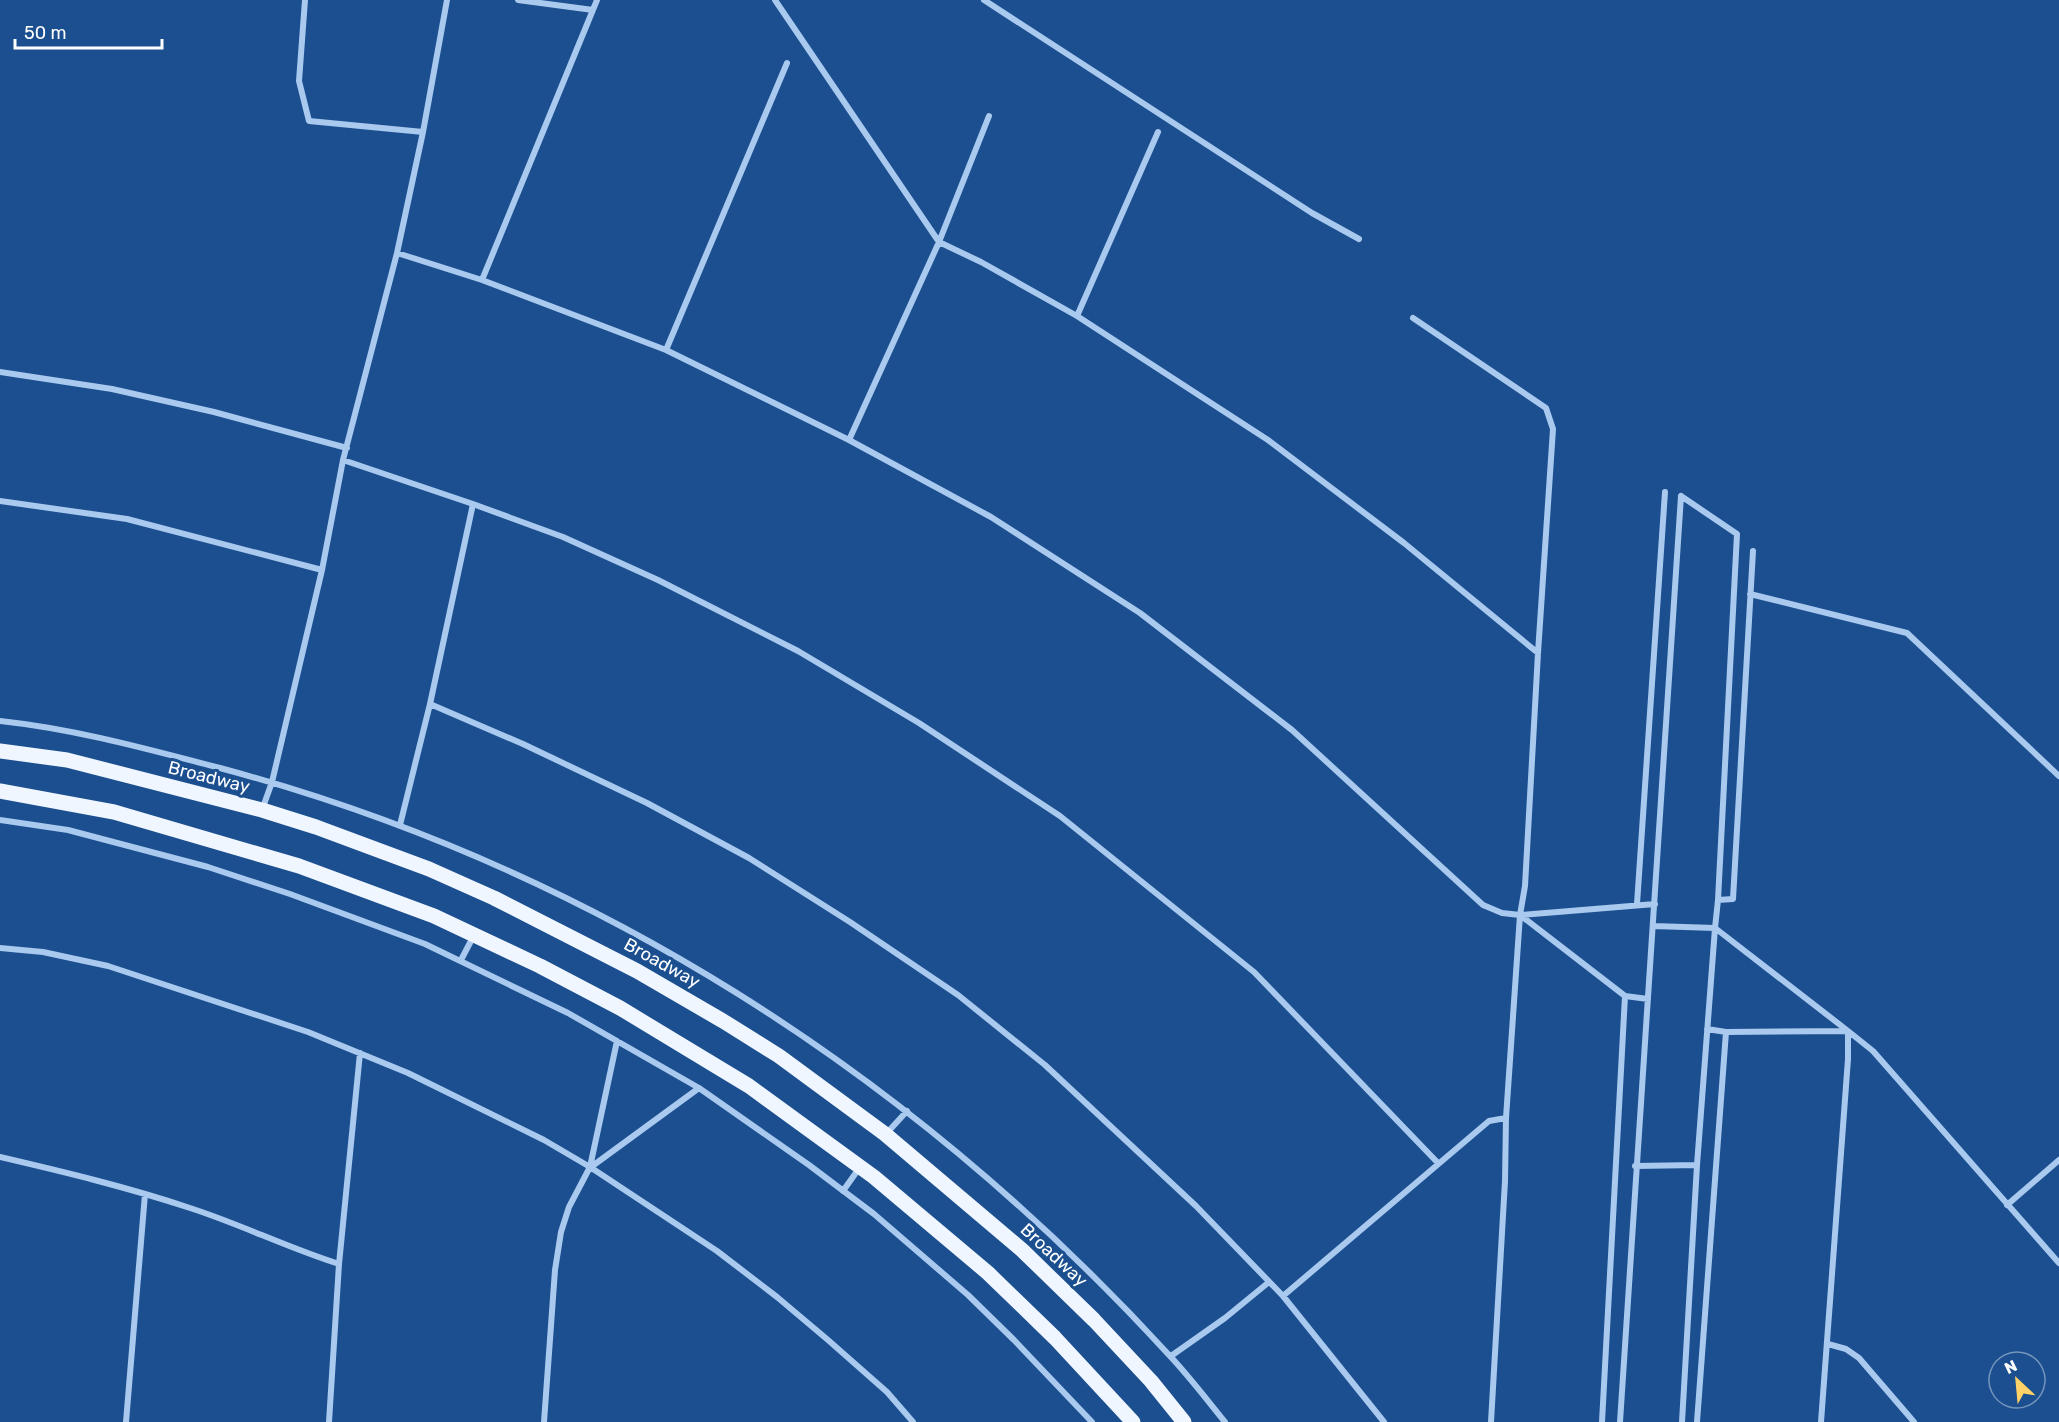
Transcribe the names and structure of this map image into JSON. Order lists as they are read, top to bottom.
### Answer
{
  "streets": {
    "main road": ["Broadway"]
  },
  "scale_bar": "50 m",
  "north": "top left"
}
